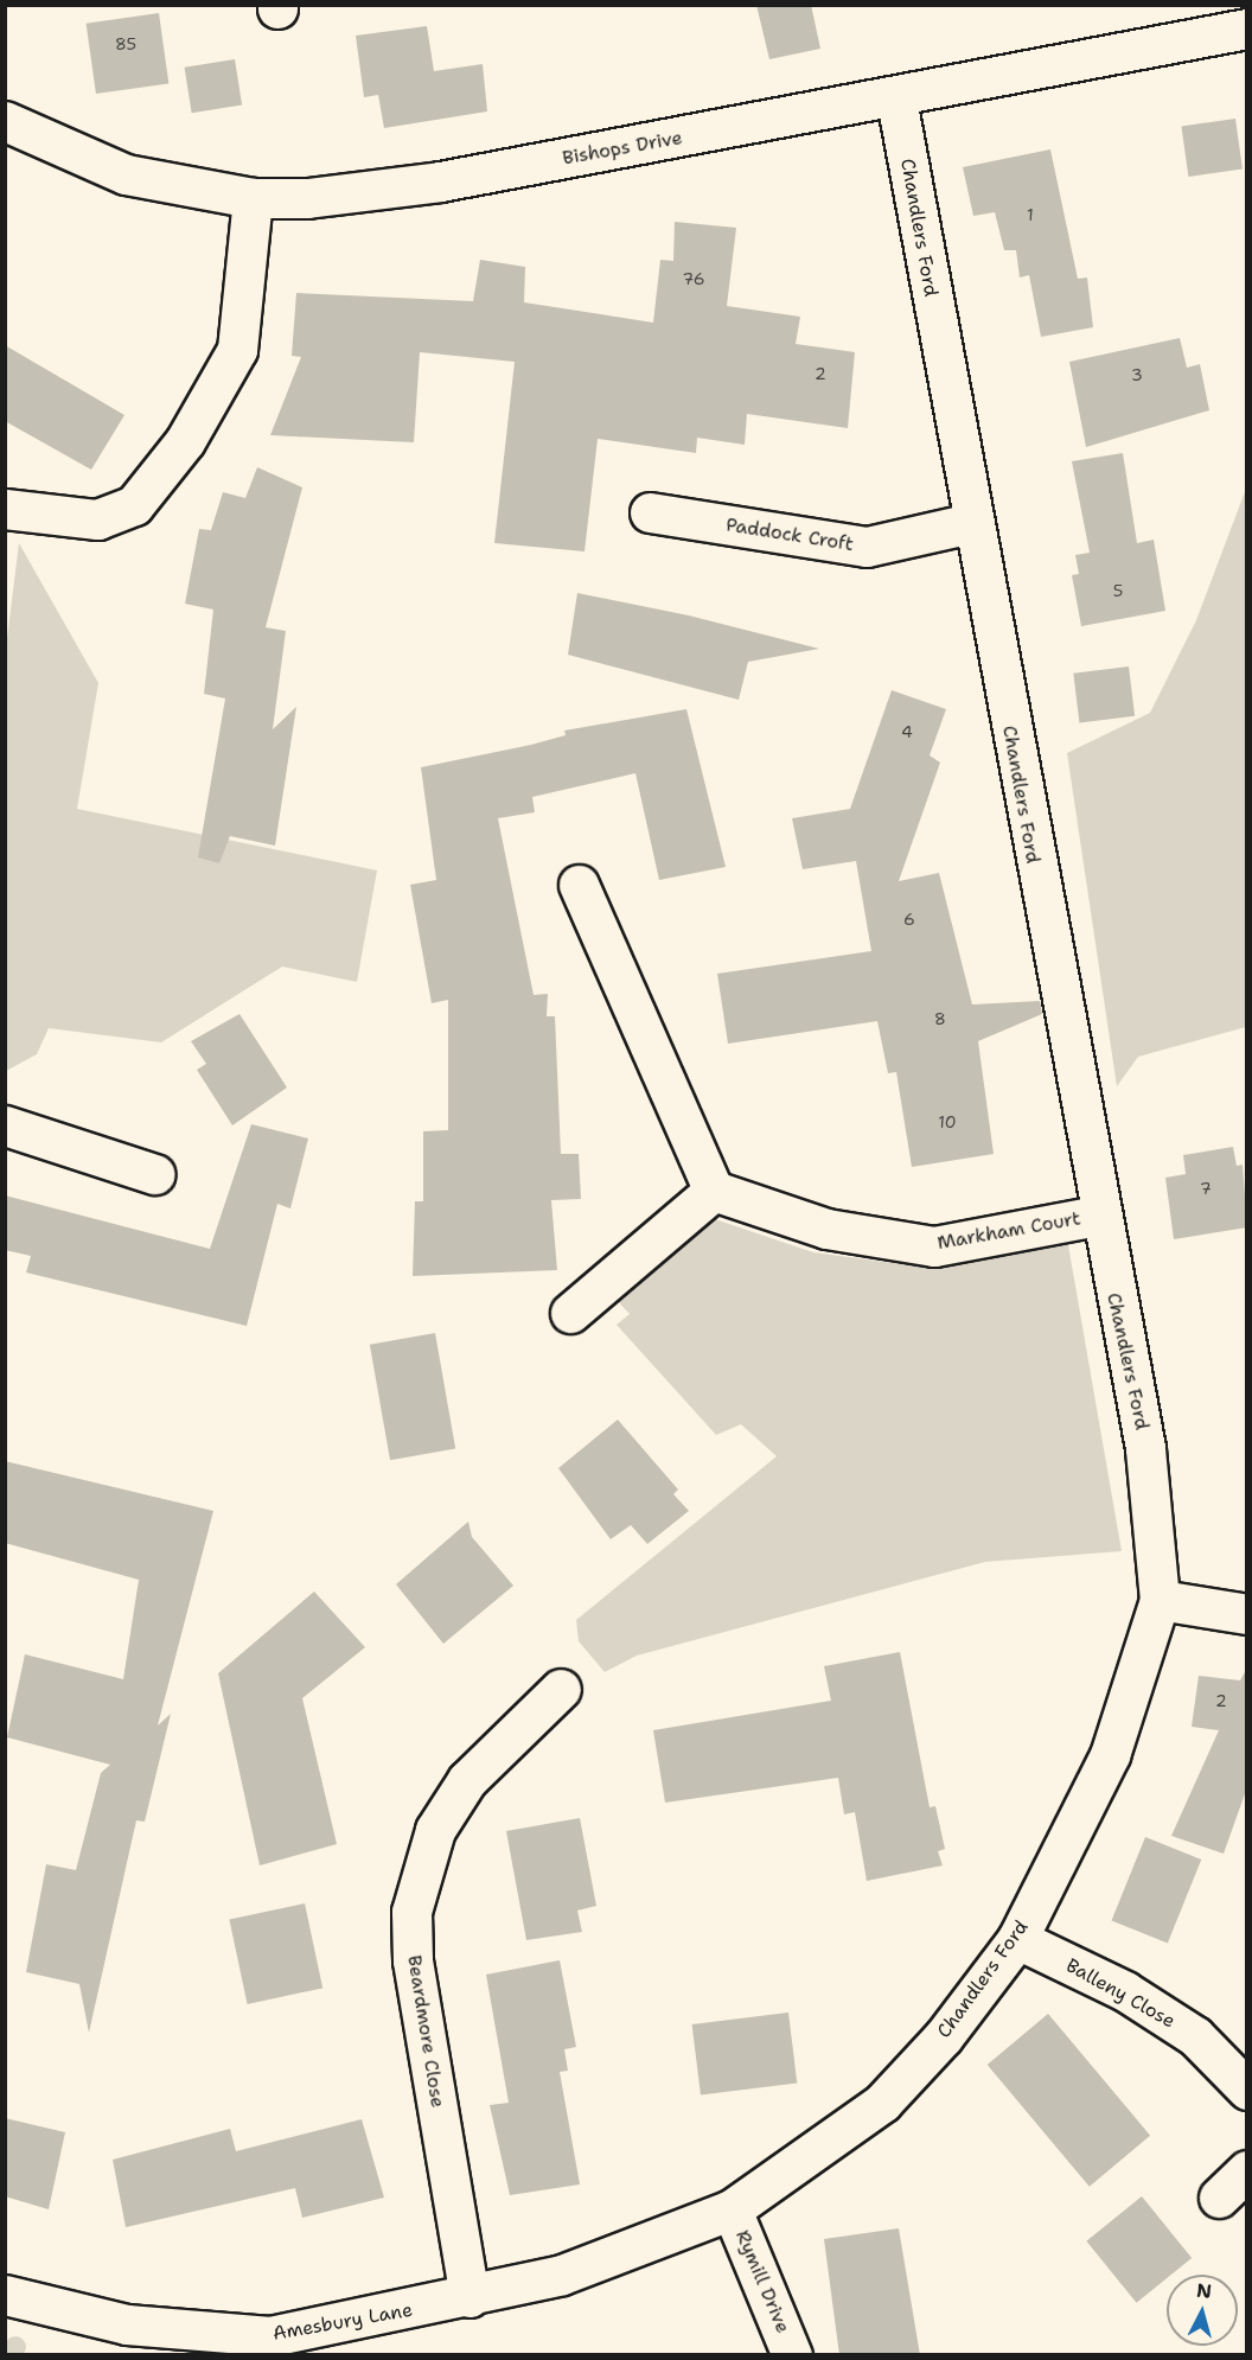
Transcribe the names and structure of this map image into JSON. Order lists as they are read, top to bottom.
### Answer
{
  "streets": {
    "street": [
      "Bishops Drive",
      "Chandlers Ford",
      "Paddock Croft",
      "Markham Court",
      "Balleny Close",
      "Beardmore Close",
      "Rymill Drive",
      "Amesbury Lane"
    ]
  },
  "crossings": [
    ["Bishops Drive", "Chandlers Ford"],
    ["Chandlers Ford", "Paddock Croft"],
    ["Chandlers Ford", "Markham Court"],
    ["Chandlers Ford", "Balleny Close"],
    ["Chandlers Ford", "Beardmore Close"],
    ["Chandlers Ford", "Rymill Drive"],
    ["Chandlers Ford", "Amesbury Lane"],
    ["Beardmore Close", "Amesbury Lane"]
  ],
  "house_numbers": [
    "85",
    "1",
    "76",
    "2",
    "3",
    "5",
    "4",
    "6",
    "8",
    "10",
    "7",
    "2"
  ],
  "north": "top"
}
